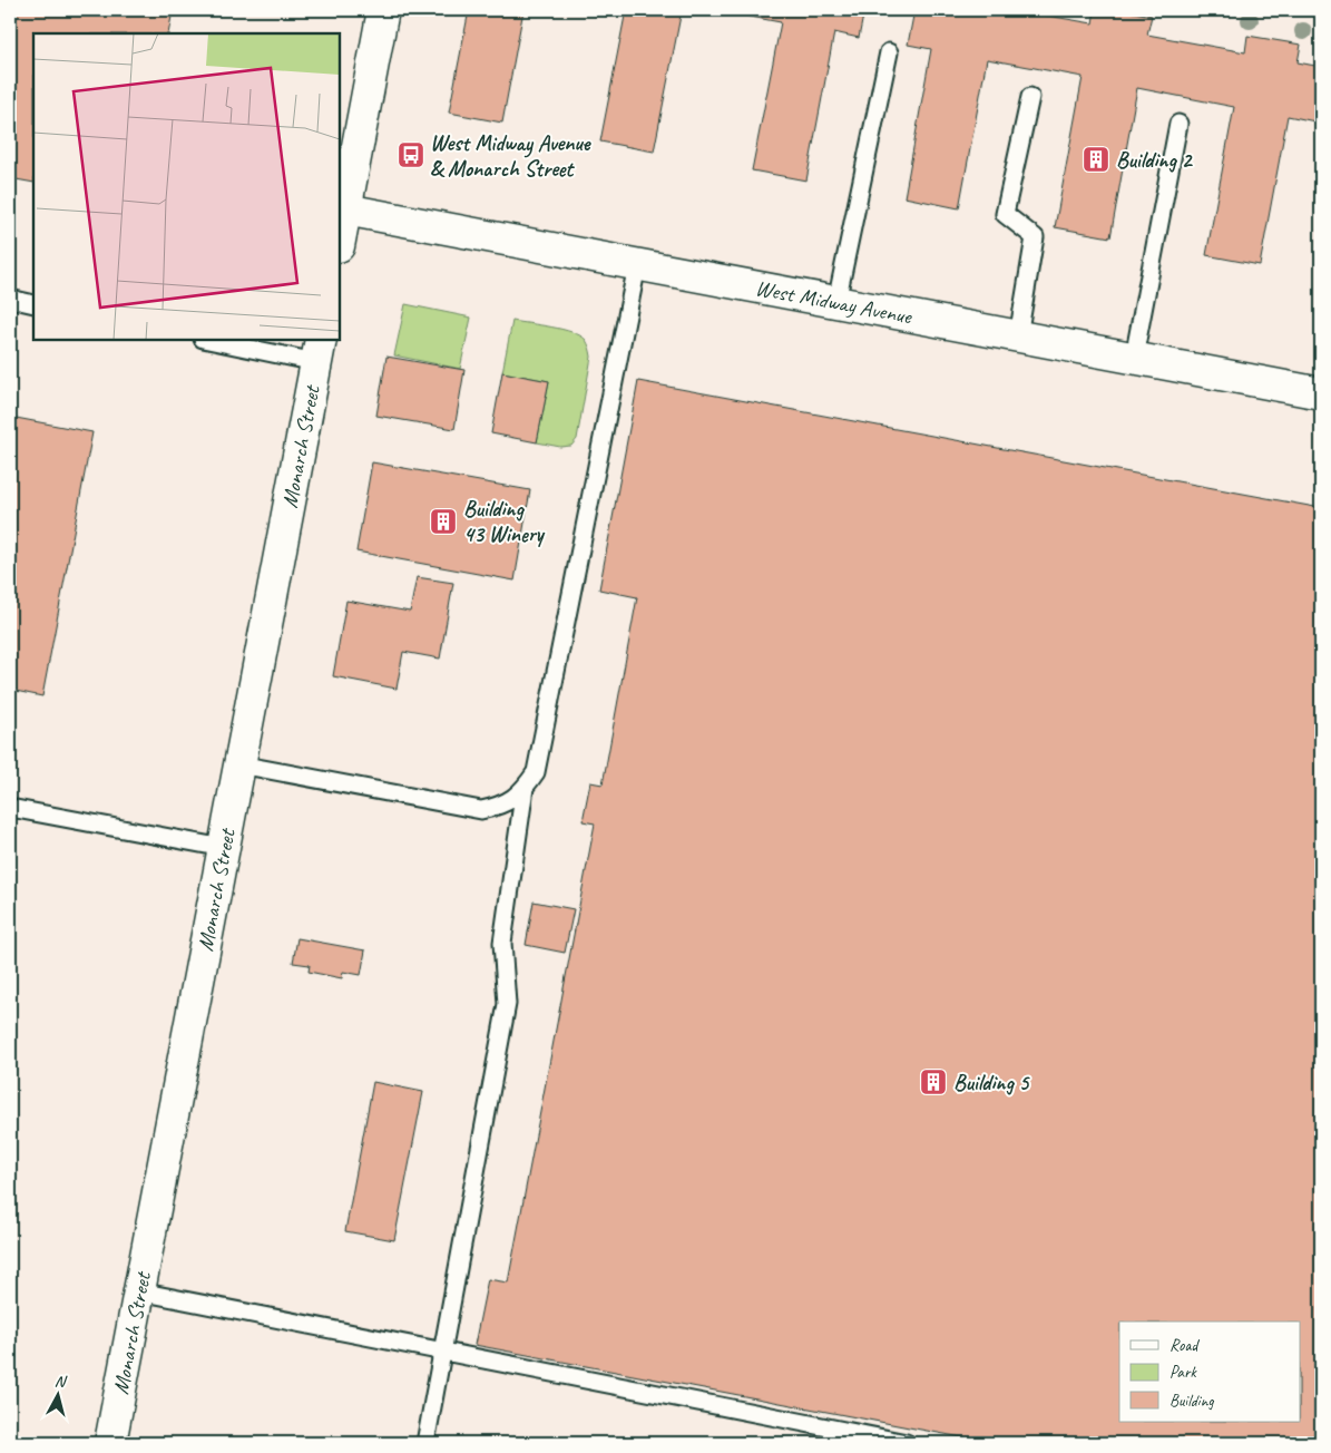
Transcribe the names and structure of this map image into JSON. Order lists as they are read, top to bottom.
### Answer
{
  "streets": {
    "street": ["West Midway Avenue", "Monarch Street"]
  },
  "places": {
    "bus stop": ["West Midway Avenue & Monarch Street"],
    "building": ["Building 2", "Building 43 Winery", "Building 5"]
  },
  "legend": ["Road", "Park", "Building"],
  "north": "top"
}
